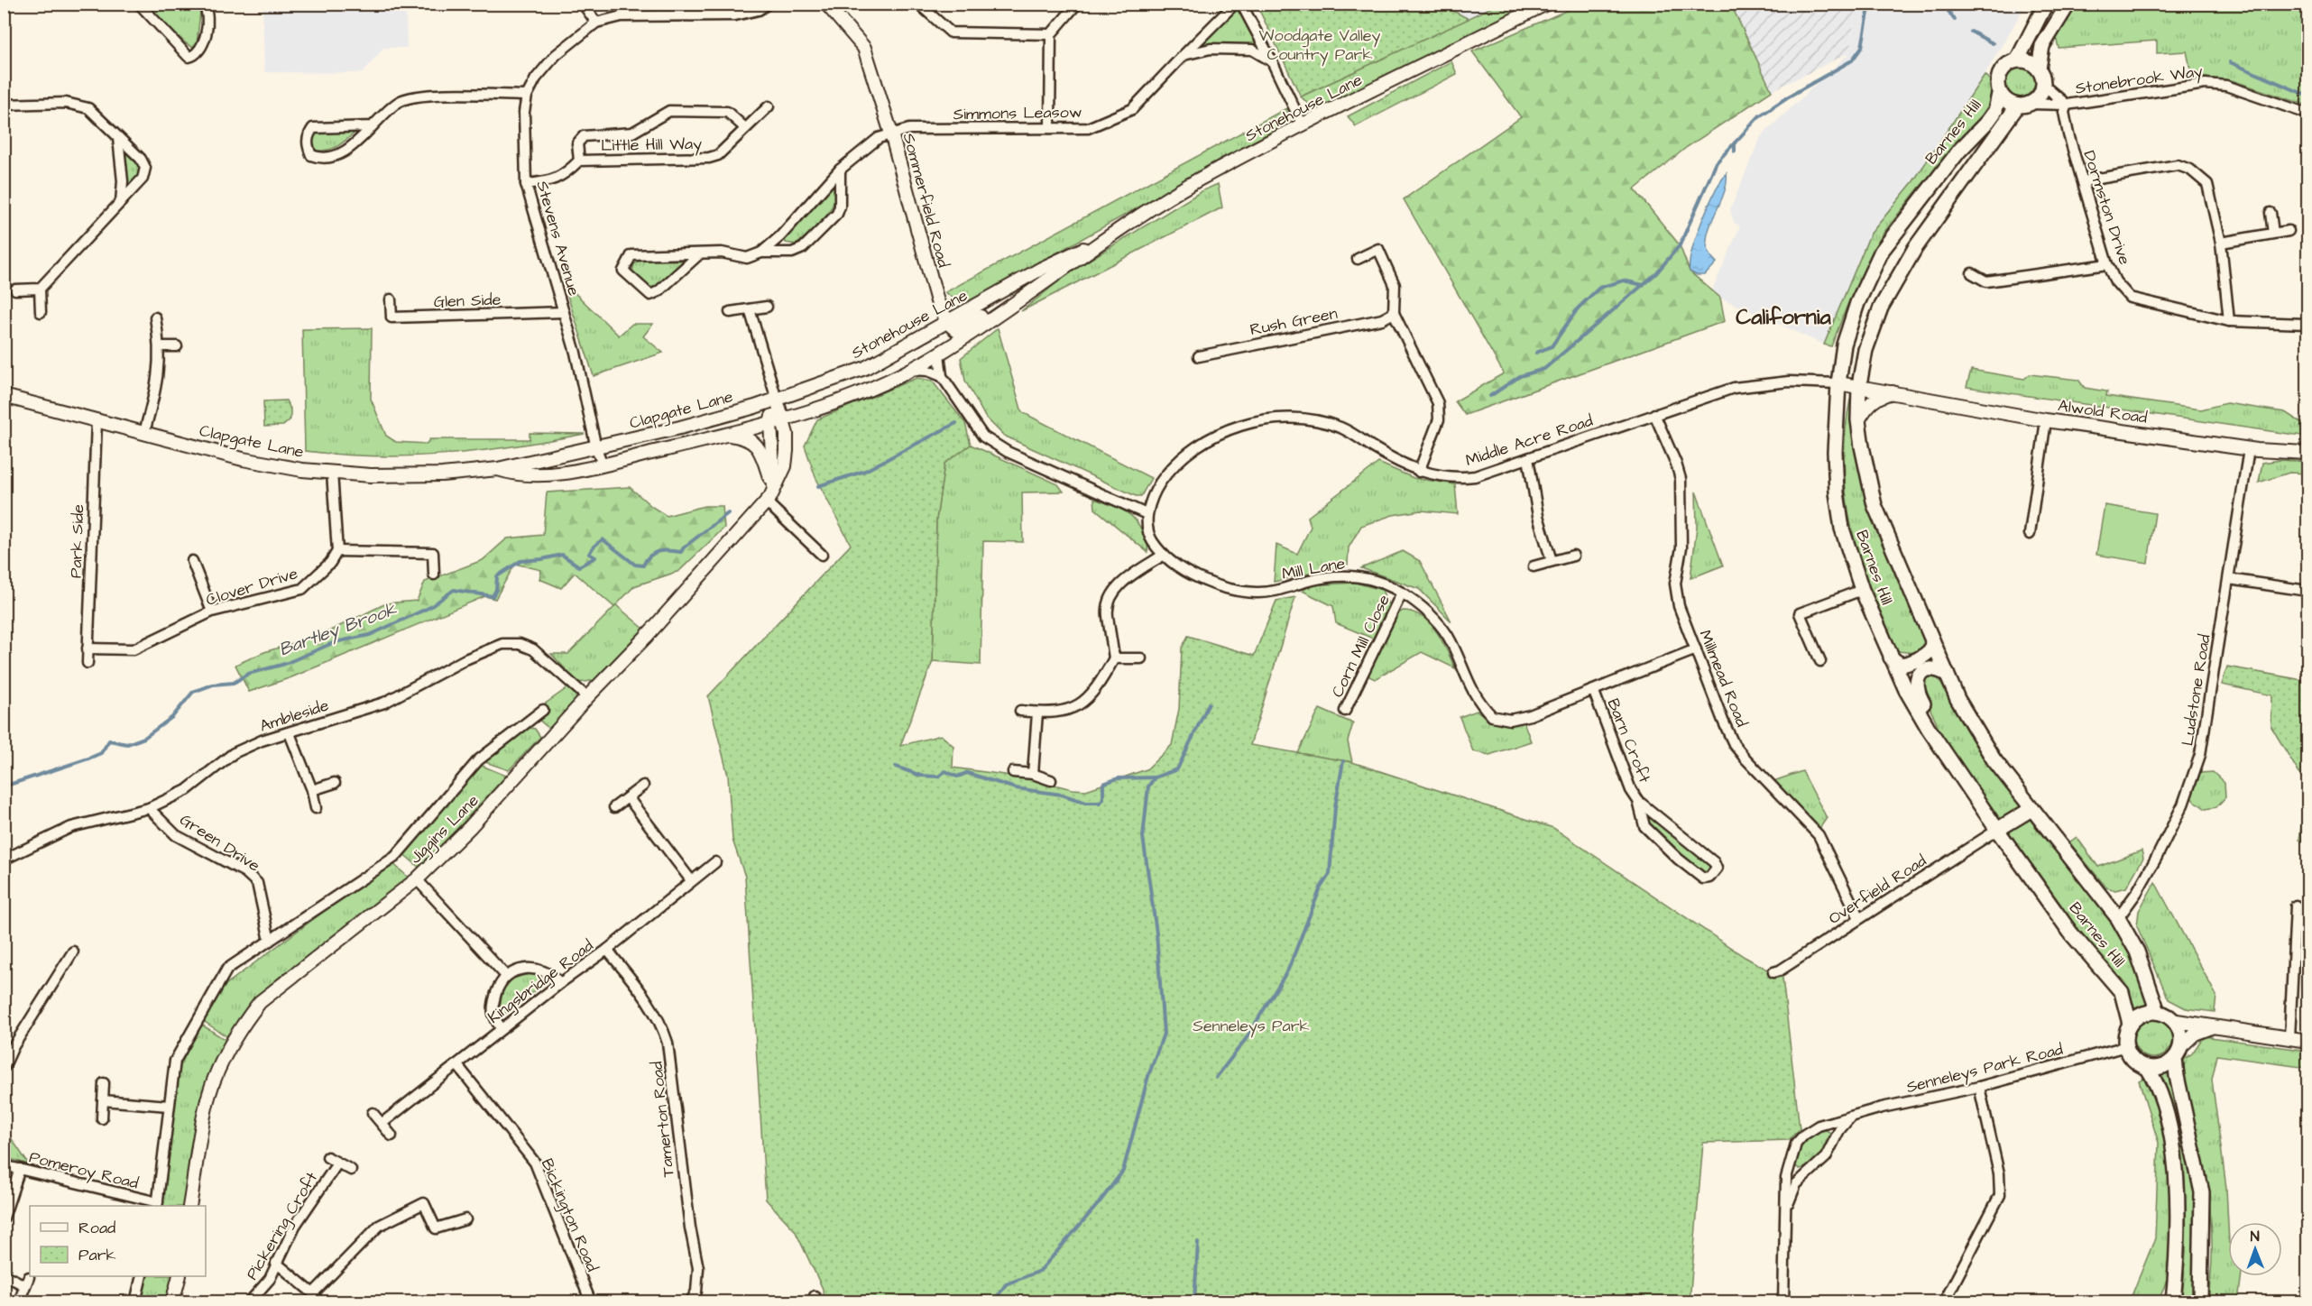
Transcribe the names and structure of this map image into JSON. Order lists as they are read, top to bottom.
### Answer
{
  "streets": {
    "main road": ["Barnes Hill"],
    "street": [
      "Stonebrook Way",
      "Stonehouse Lane",
      "Simmons Leasow",
      "Little Hill Way",
      "Sommerfield Road",
      "Dormston Drive",
      "Stevens Avenue",
      "Glen Side",
      "Rush Green",
      "Clapgate Lane",
      "Alwold Road",
      "Middle Acre Road",
      "Park Side",
      "Mill Lane",
      "Clover Drive",
      "Corn Mill Close",
      "Millmead Road",
      "Ludstone Road",
      "Ambleside",
      "Barn Croft",
      "Jiggins Lane",
      "Green Drive",
      "Overfield Road",
      "Kingsbridge Road",
      "Senneleys Park Road",
      "Tamerton Road",
      "Pomeroy Road",
      "Bickington Road",
      "Pickering Croft"
    ]
  },
  "crossings": [
    ["Stonebrook Way", "Barnes Hill"],
    ["Stonebrook Way", "Dormston Drive"],
    ["Stonehouse Lane", "Sommerfield Road"],
    ["Stonehouse Lane", "Clapgate Lane"],
    ["Stonehouse Lane", "Jiggins Lane"],
    ["Simmons Leasow", "Sommerfield Road"],
    ["Barnes Hill", "Alwold Road"],
    ["Barnes Hill", "Middle Acre Road"],
    ["Barnes Hill", "Ludstone Road"],
    ["Barnes Hill", "Overfield Road"],
    ["Barnes Hill", "Senneleys Park Road"],
    ["Little Hill Way", "Stevens Avenue"],
    ["Stevens Avenue", "Glen Side"],
    ["Stevens Avenue", "Clapgate Lane"],
    ["Clapgate Lane", "Park Side"],
    ["Clapgate Lane", "Jiggins Lane"],
    ["Alwold Road", "Middle Acre Road"],
    ["Alwold Road", "Ludstone Road"],
    ["Middle Acre Road", "Mill Lane"],
    ["Middle Acre Road", "Millmead Road"],
    ["Park Side", "Clover Drive"],
    ["Mill Lane", "Corn Mill Close"],
    ["Mill Lane", "Millmead Road"],
    ["Mill Lane", "Barn Croft"],
    ["Millmead Road", "Overfield Road"],
    ["Ambleside", "Jiggins Lane"],
    ["Ambleside", "Green Drive"],
    ["Jiggins Lane", "Green Drive"],
    ["Jiggins Lane", "Pomeroy Road"],
    ["Kingsbridge Road", "Tamerton Road"],
    ["Kingsbridge Road", "Bickington Road"]
  ],
  "districts": ["California"],
  "water": ["Bartley Brook"],
  "parks": ["Woodgate Valley Country Park", "Senneleys Park"],
  "legend": ["Road", "Park"],
  "north": "top"
}
